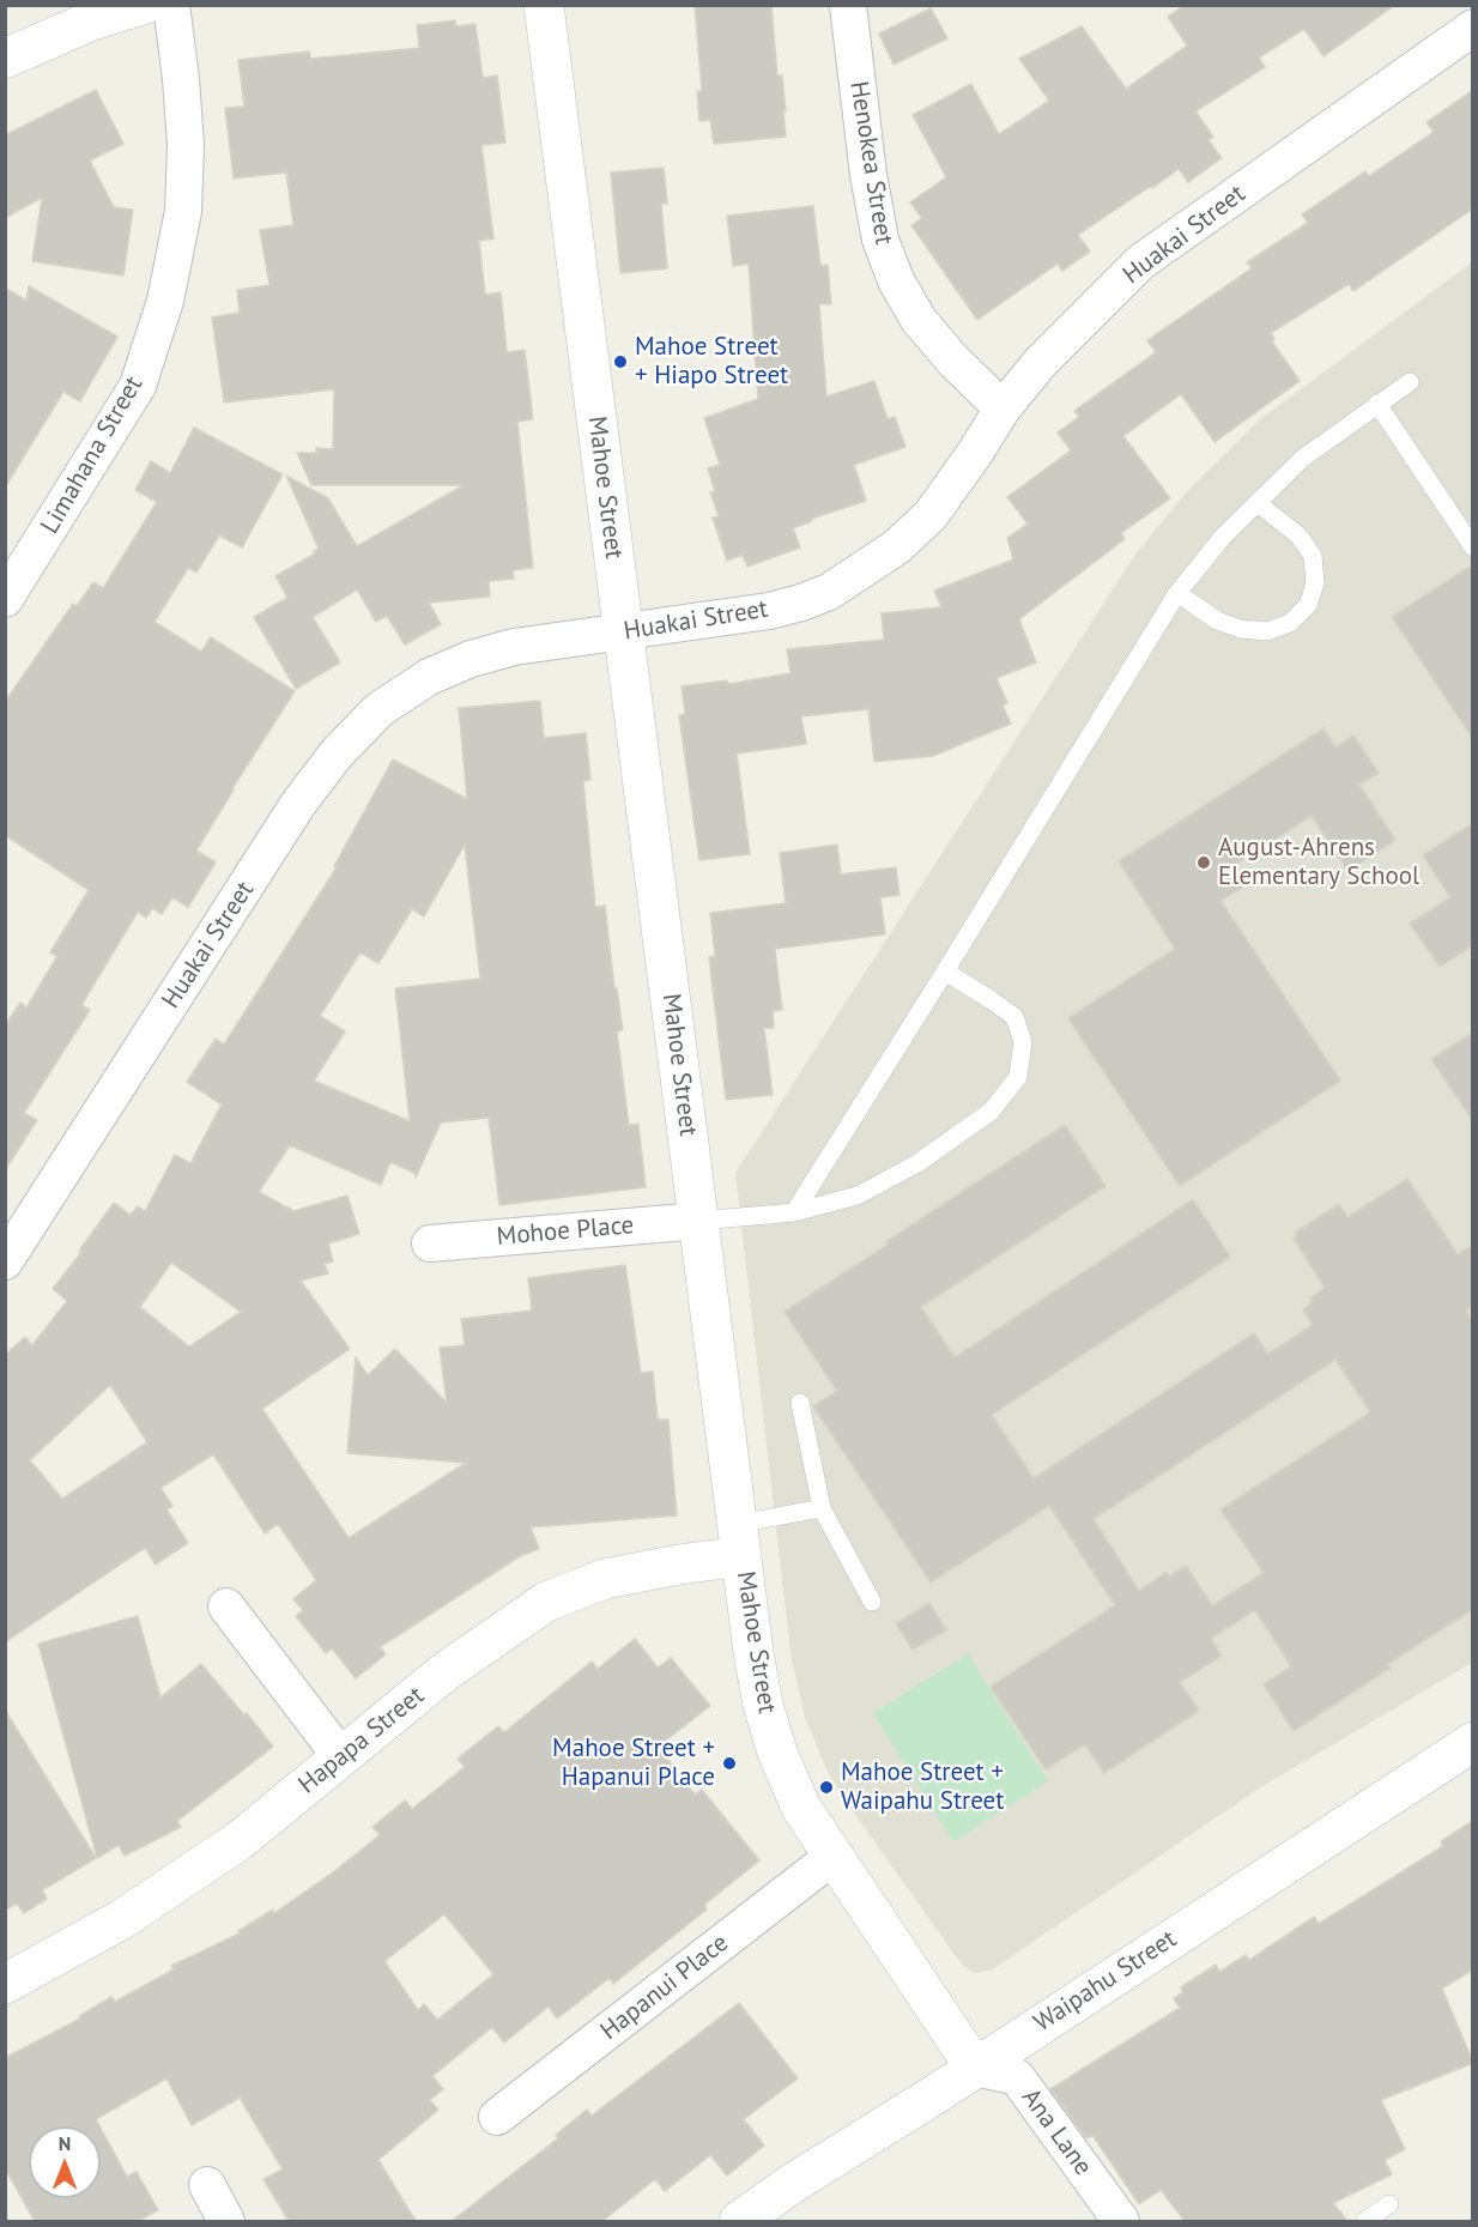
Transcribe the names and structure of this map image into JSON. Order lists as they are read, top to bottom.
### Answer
{
  "streets": {
    "street": [
      "Henokea Street",
      "Huakai Street",
      "Limahana Street",
      "Mahoe Street",
      "Mohoe Place",
      "Hapapa Street",
      "Waipahu Street",
      "Hapanui Place",
      "Ana Lane"
    ]
  },
  "crossings": [
    ["Henokea Street", "Huakai Street"],
    ["Huakai Street", "Mahoe Street"],
    ["Mahoe Street", "Mohoe Place"],
    ["Mahoe Street", "Hapapa Street"],
    ["Mahoe Street", "Waipahu Street"],
    ["Mahoe Street", "Hapanui Place"],
    ["Mahoe Street", "Ana Lane"],
    ["Waipahu Street", "Ana Lane"]
  ],
  "places": [
    "Mahoe Street + Hiapo Street",
    "August-Ahrens Elementary School",
    "Mahoe Street + Hapanui Place",
    "Mahoe Street + Waipahu Street"
  ],
  "north": "top"
}
